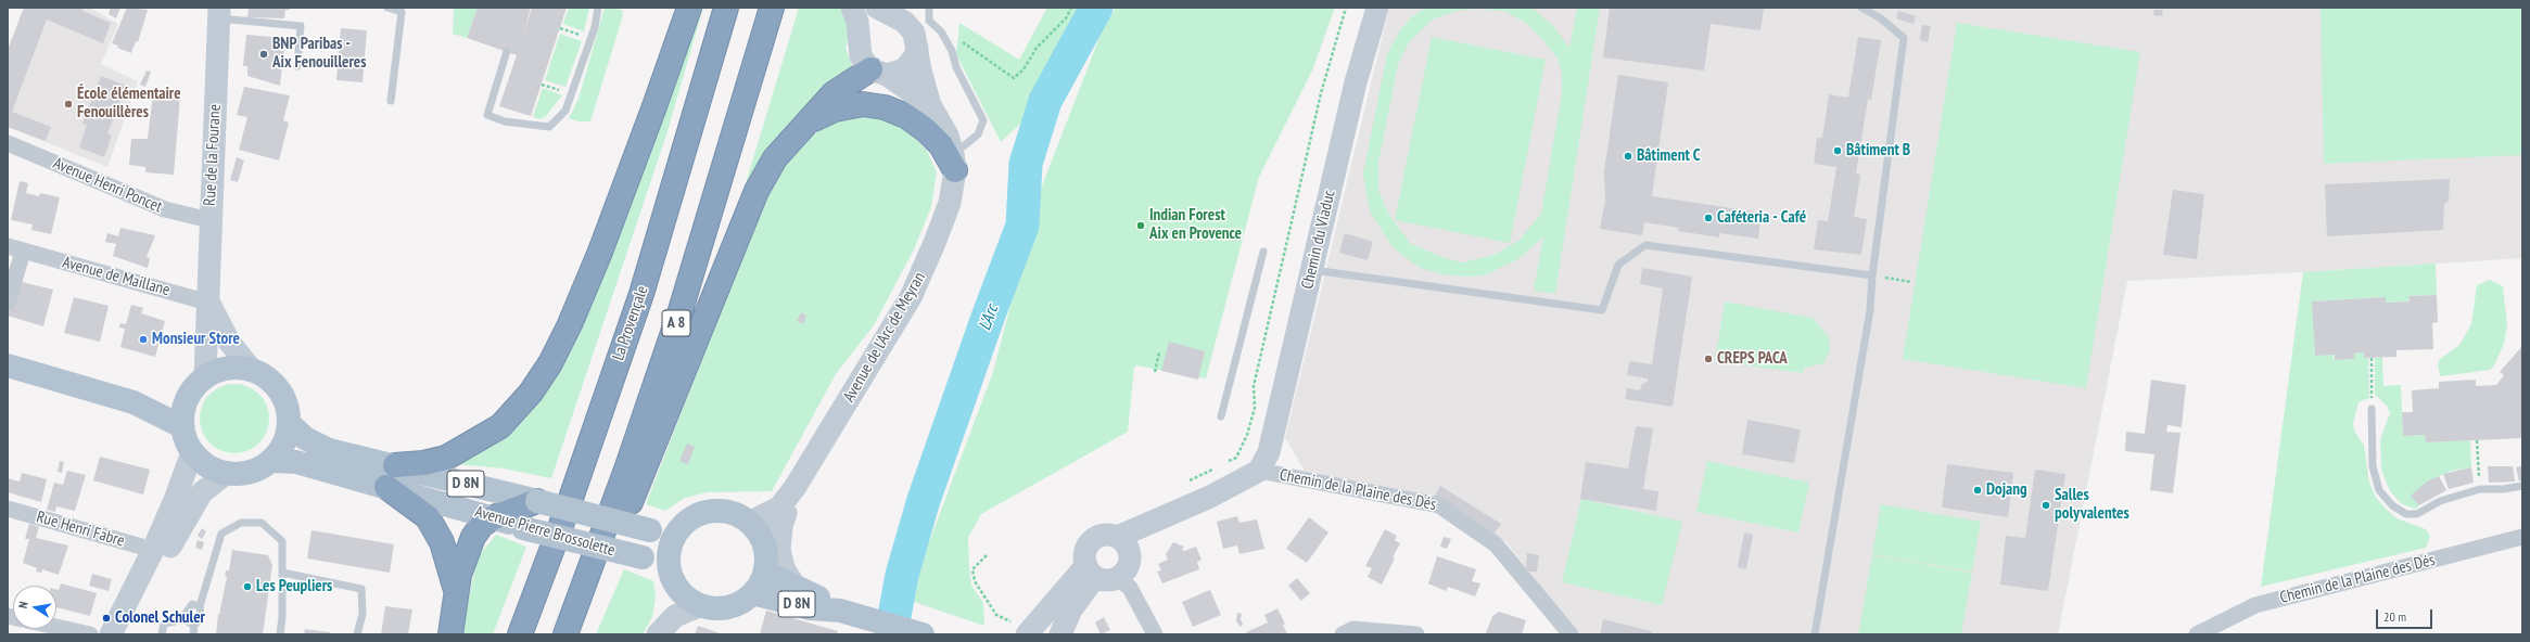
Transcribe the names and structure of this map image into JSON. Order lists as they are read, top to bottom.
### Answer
{
  "streets": {
    "highway": ["La Provençale", "A 8"],
    "main road": [
      "Rue de la Fourane",
      "Chemin du Viaduc",
      "Avenue de l'Arc de Meyran",
      "D 8N",
      "Chemin de la Plaine des Dés",
      "Avenue Pierre Brossolette"
    ],
    "street": ["Avenue Henri Poncet", "Avenue de Maillane", "Rue Henri Fabre"]
  },
  "crossings": [
    ["Rue de la Fourane", "Avenue Henri Poncet"],
    ["Rue de la Fourane", "Avenue de Maillane"],
    ["Rue de la Fourane", "Avenue Pierre Brossolette"],
    ["Chemin du Viaduc", "Chemin de la Plaine des Dés"],
    ["Avenue de l'Arc de Meyran", "D 8N"],
    ["Avenue de l'Arc de Meyran", "Avenue Pierre Brossolette"],
    ["D 8N", "Avenue Pierre Brossolette"]
  ],
  "water": ["L'Arc"],
  "places": [
    "BNP Paribas - Aix Fenouilleres",
    "École élémentaire Fenouillères",
    "Bâtiment B",
    "Bâtiment C",
    "Caféteria - Café",
    "Indian Forest Aix en Provence",
    "Monsieur Store",
    "CREPS PACA",
    "Dojang",
    "Salles polyvalentes",
    "Les Peupliers",
    "Colonel Schuler"
  ],
  "scale_bar": "20 m",
  "north": "left"
}
